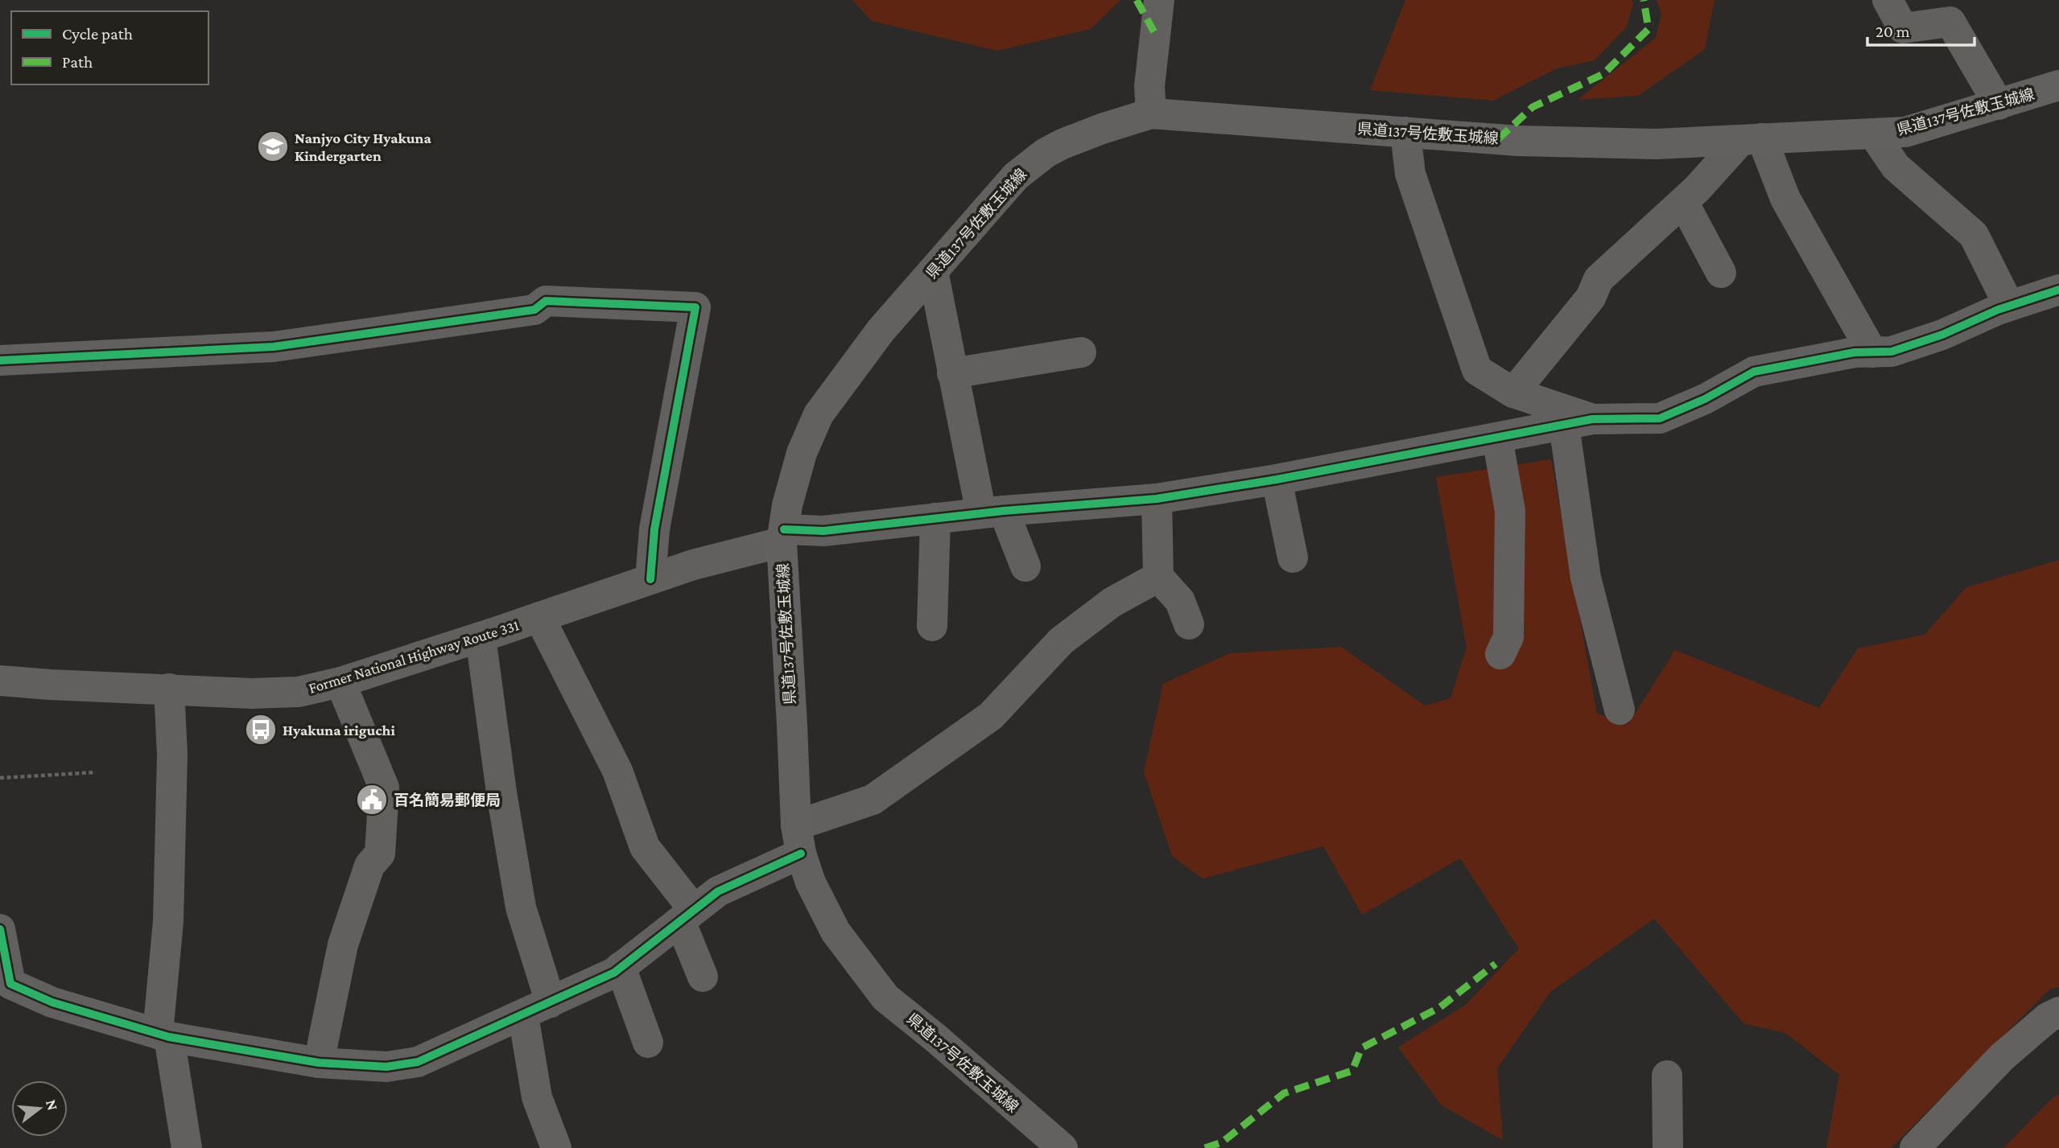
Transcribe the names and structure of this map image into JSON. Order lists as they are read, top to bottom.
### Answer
{
  "streets": {
    "main road": ["県道137号佐敷玉城線"],
    "street": ["Former National Highway Route 331"]
  },
  "crossings": [
    ["県道137号佐敷玉城線", "Former National Highway Route 331"]
  ],
  "places": {
    "school or university": ["Nanjyo City Hyakuna Kindergarten"],
    "bus stop": ["Hyakuna iriguchi"],
    "public building": ["百名簡易郵便局"]
  },
  "legend": ["Cycle path", "Path"],
  "scale_bar": "20 m",
  "north": "right"
}
